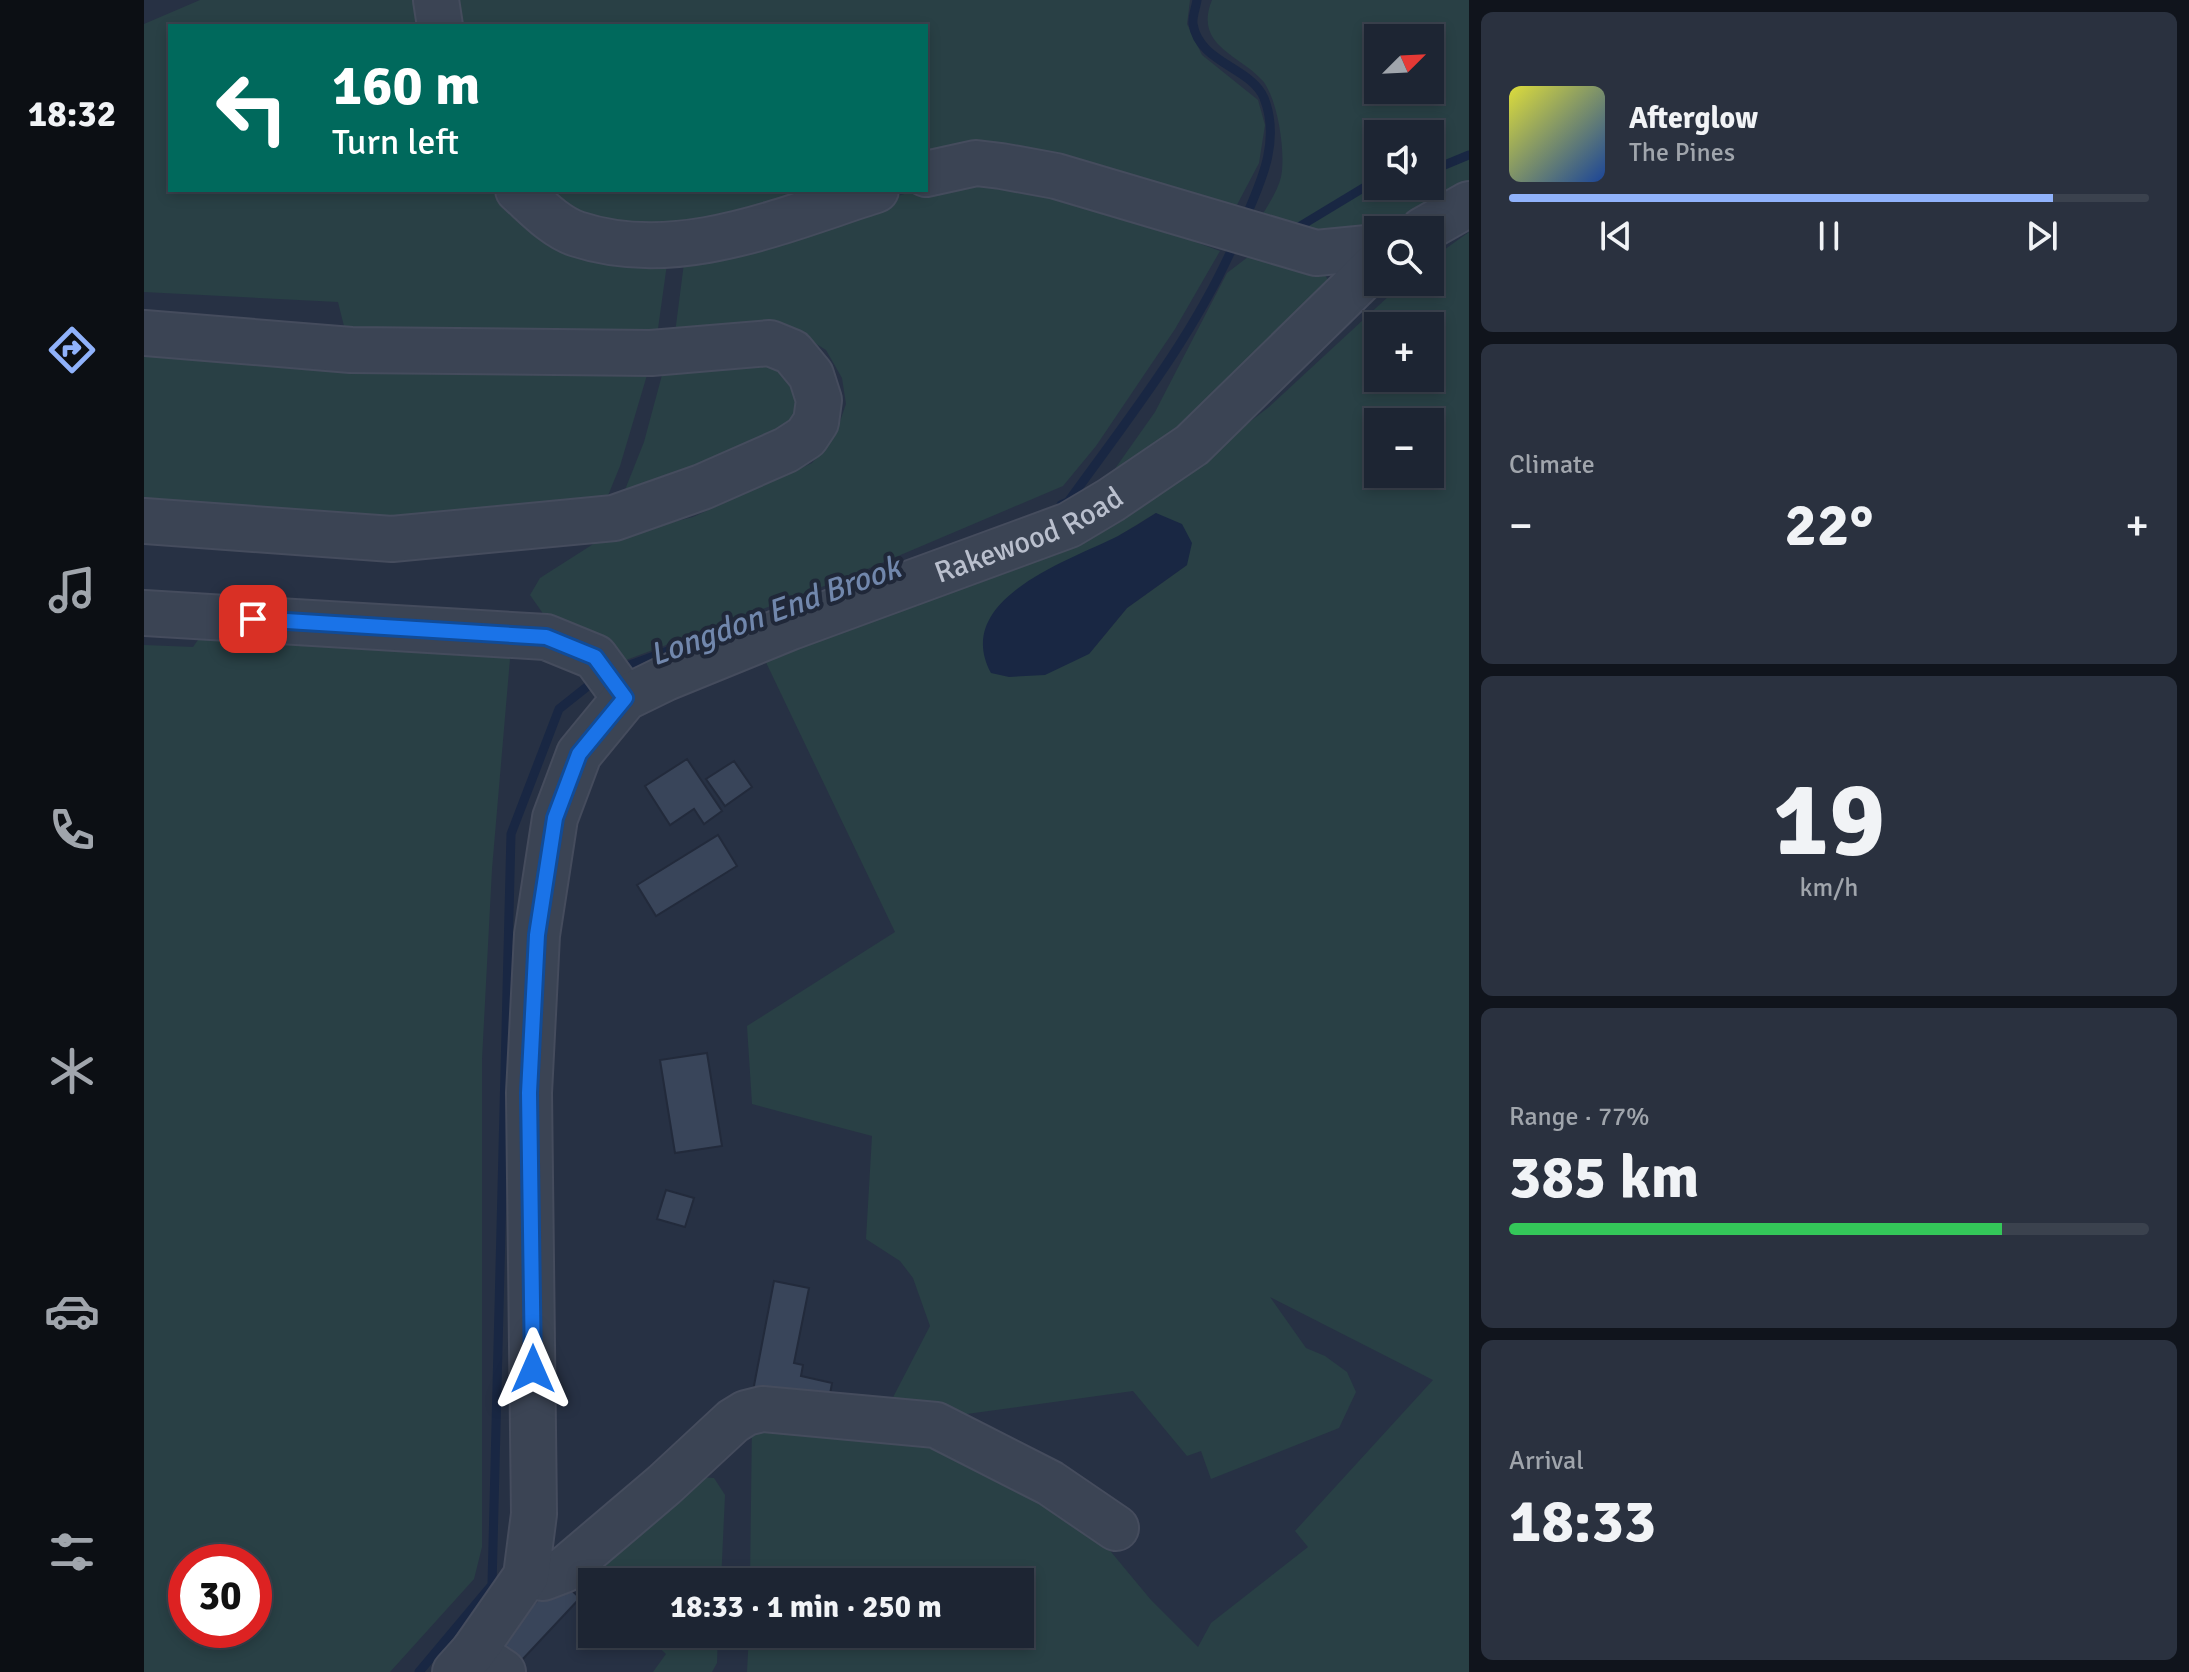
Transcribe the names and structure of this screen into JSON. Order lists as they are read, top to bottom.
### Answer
{
  "streets": {
    "street": ["Rakewood Road"]
  },
  "water": ["Longdon End Brook"],
  "north": "top right",
  "page": {
    "tabs": "18:32",
    "map_buttons": ["+", "−"],
    "turn": ["160 m", "Turn left"],
    "song": ["Afterglow", "The Pines"],
    "tile": [
      "Climate",
      ["19", "km/h"],
      ["Range · 77%", "385 km"],
      ["Arrival", "18:33"]
    ],
    "heat": ["−", "22°", "+"],
    "limit": "30",
    "trip": "18:33 · 1 min · 250 m"
  }
}
